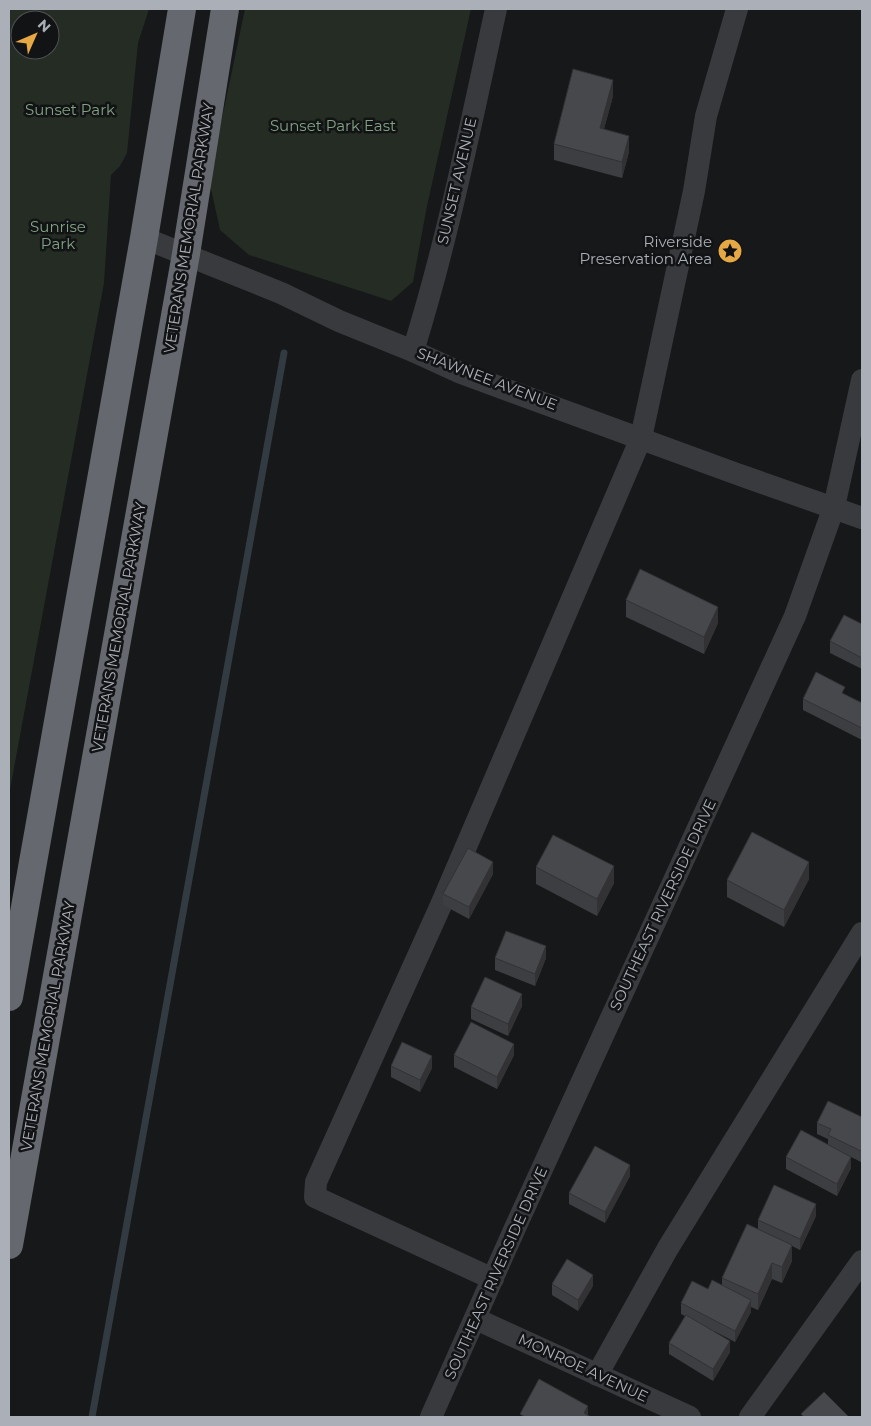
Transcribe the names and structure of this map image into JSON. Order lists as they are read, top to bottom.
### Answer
{
  "streets": {
    "highway": ["VETERANS MEMORIAL PARKWAY"],
    "street": [
      "SUNSET AVENUE",
      "SHAWNEE AVENUE",
      "SOUTHEAST RIVERSIDE DRIVE",
      "MONROE AVENUE"
    ]
  },
  "crossings": [
    ["SUNSET AVENUE", "SHAWNEE AVENUE"],
    ["VETERANS MEMORIAL PARKWAY", "SHAWNEE AVENUE"],
    ["SHAWNEE AVENUE", "SOUTHEAST RIVERSIDE DRIVE"],
    ["SOUTHEAST RIVERSIDE DRIVE", "MONROE AVENUE"]
  ],
  "parks": ["Sunset Park", "Sunset Park East", "Sunrise Park"],
  "places": {
    "place": ["Riverside Preservation Area"]
  },
  "north": "top right"
}
